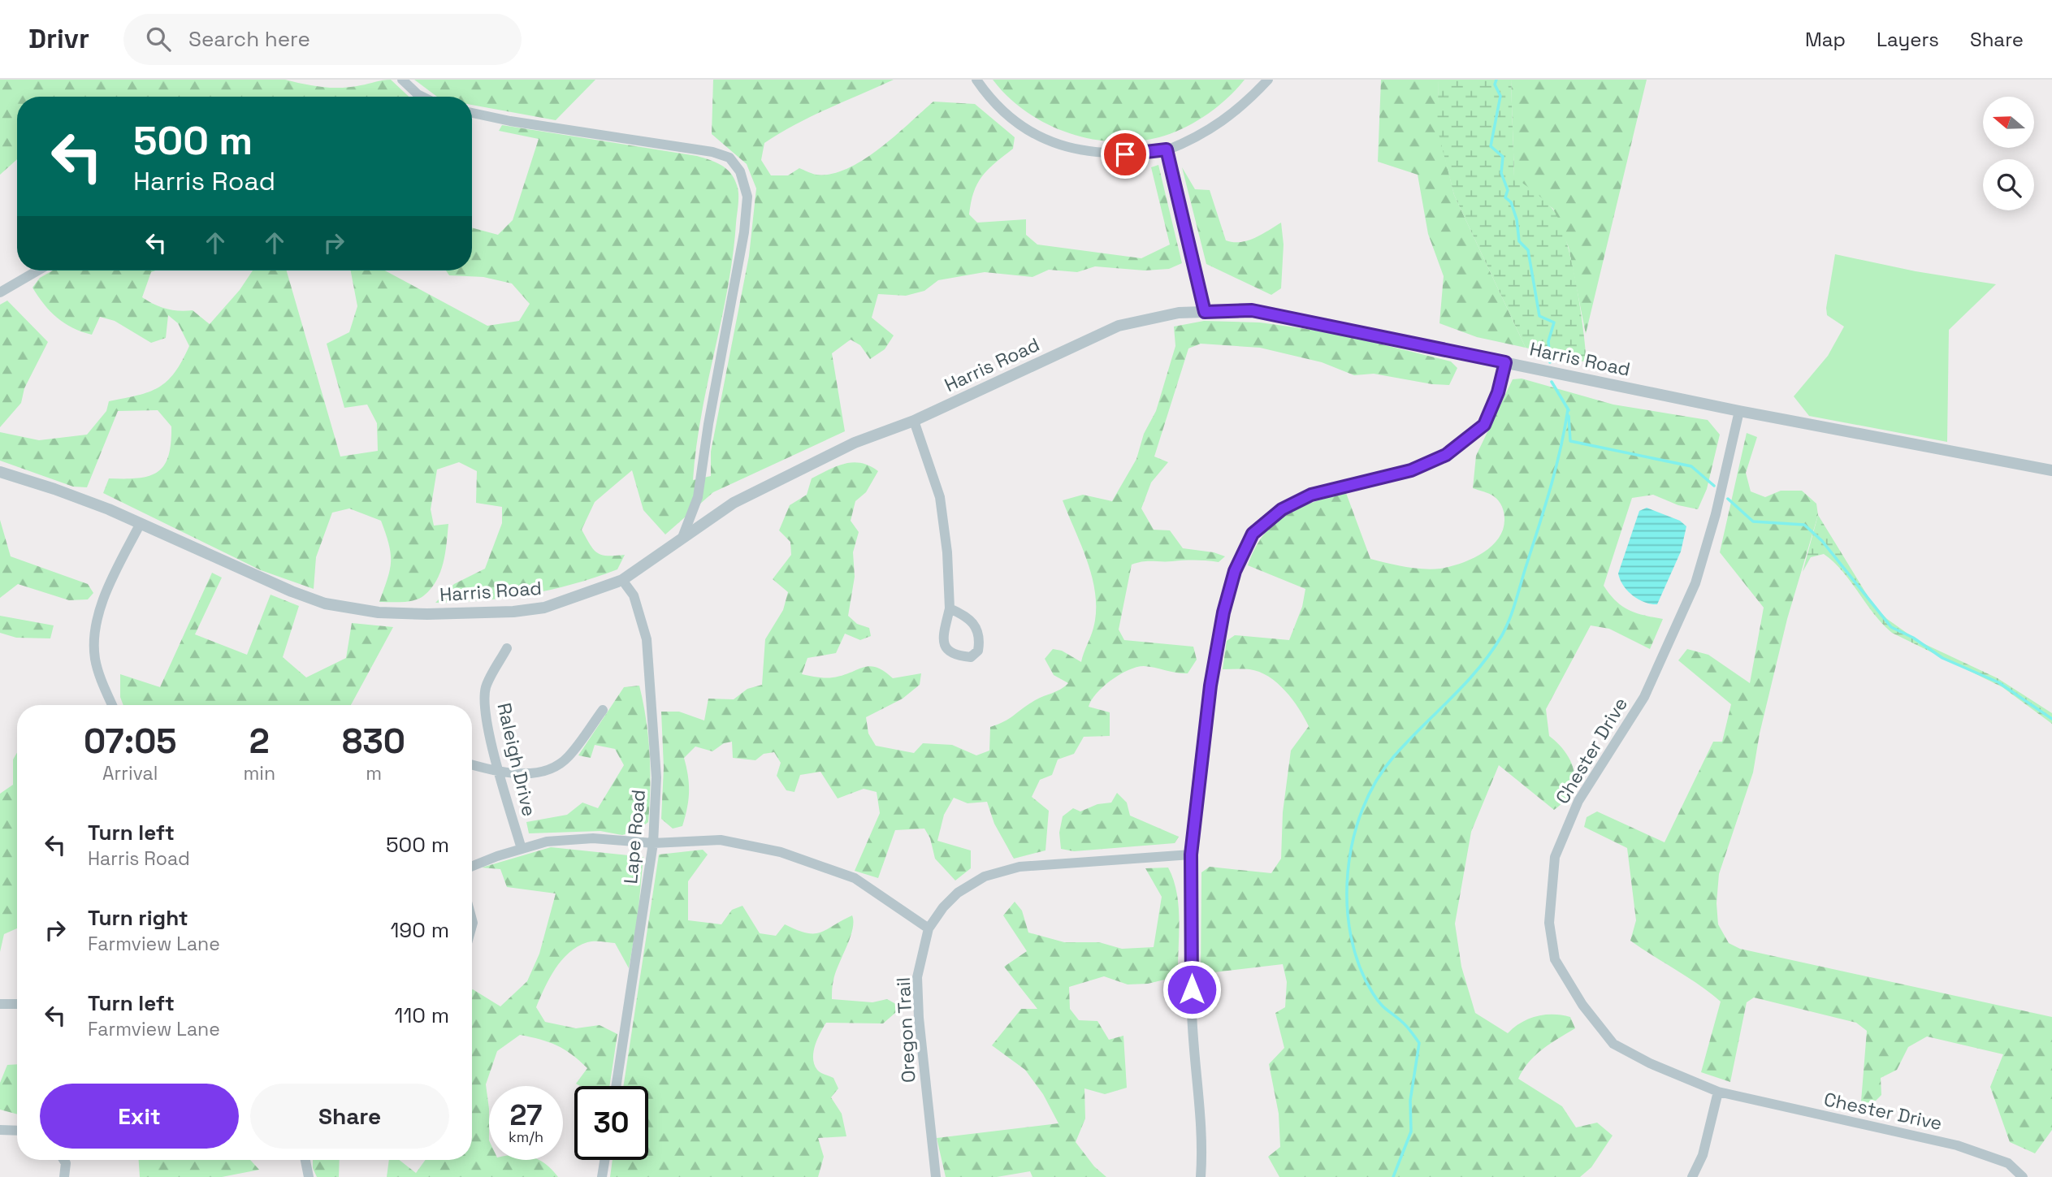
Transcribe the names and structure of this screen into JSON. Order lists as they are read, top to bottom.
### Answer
{
  "streets": {
    "street": [
      "Harris Road",
      "Chester Drive",
      "Raleigh Drive",
      "Lape Road",
      "Oregon Trail"
    ]
  },
  "crossings": [
    ["Harris Road", "Chester Drive"],
    ["Harris Road", "Lape Road"]
  ],
  "north": "left",
  "page": {
    "header": "Drivr",
    "search": "Search here",
    "nav": ["Map", "Layers", "Share"],
    "turn": ["500 m", "Harris Road"],
    "eta": [
      "07:05",
      "Arrival",
      "2",
      "min",
      "830",
      "m"
    ],
    "list": [
      {
        "name": "Turn left",
        "note": "Harris Road",
        "value": "500 m"
      },
      {
        "name": "Turn right",
        "note": "Farmview Lane",
        "value": "190 m"
      },
      {
        "name": "Turn left",
        "note": "Farmview Lane",
        "value": "110 m"
      }
    ],
    "buttons": ["Exit", "Share"],
    "speed": "27 km/h",
    "limit": "30"
  }
}
